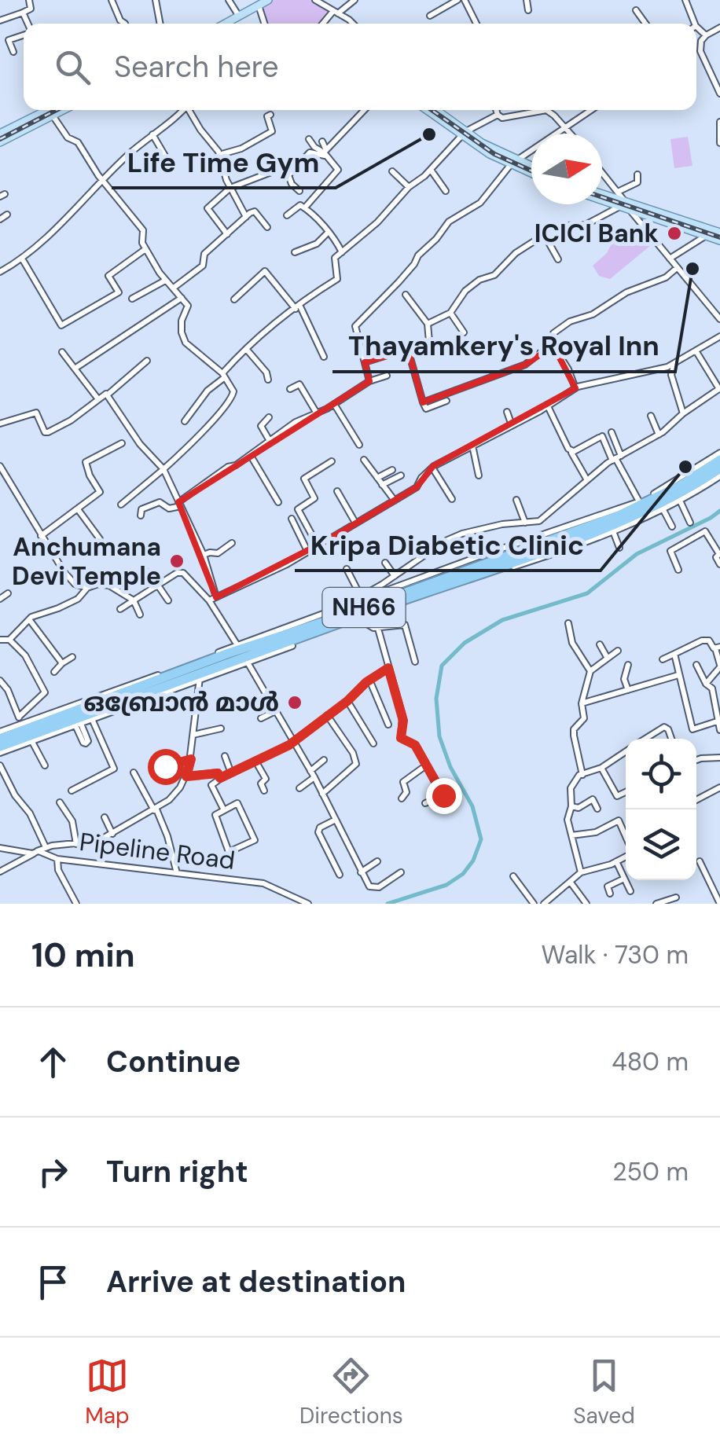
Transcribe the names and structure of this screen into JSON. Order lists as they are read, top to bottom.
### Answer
{
  "streets": {
    "highway": ["NH66"],
    "street": ["Pipeline Road"]
  },
  "places": [
    "Life Time Gym",
    "ICICI Bank",
    "Thayamkery's Royal Inn",
    "Kripa Diabetic Clinic",
    "Anchumana Devi Temple",
    "ഒബ്രോൻ മാൾ"
  ],
  "north": "right",
  "page": {
    "search": "Search here",
    "heading": ["10 min", "Walk · 730 m"],
    "list": [
      ["Continue", "480 m"],
      ["Turn right", "250 m"],
      "Arrive at destination"
    ],
    "nav": ["Map", "Directions", "Saved"]
  }
}
